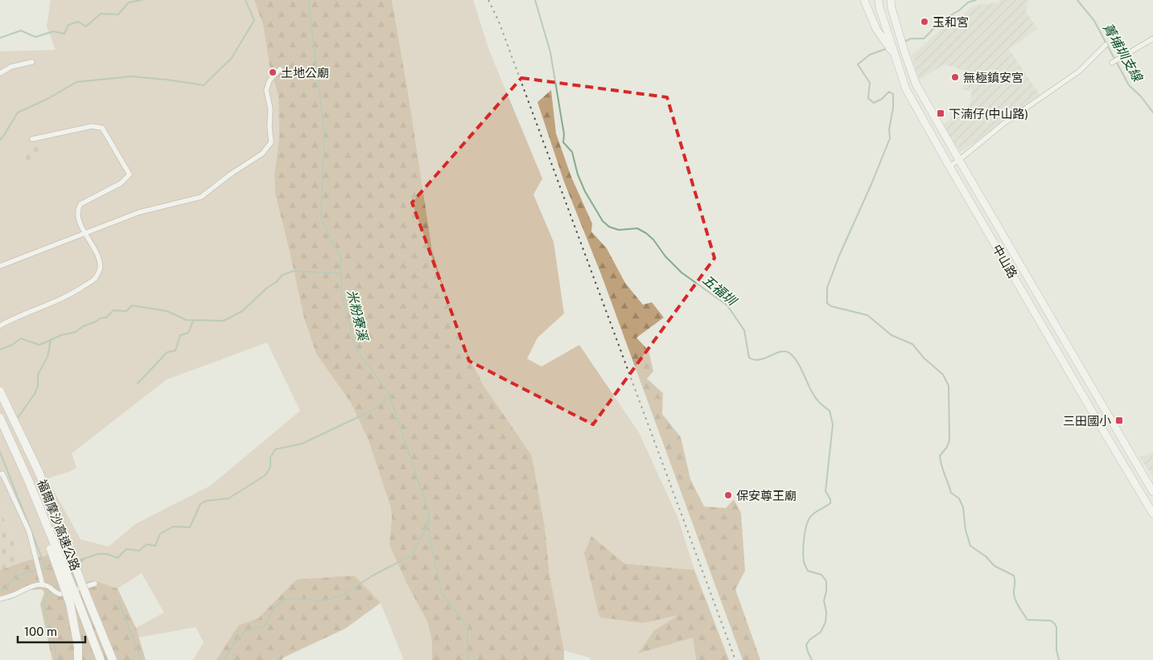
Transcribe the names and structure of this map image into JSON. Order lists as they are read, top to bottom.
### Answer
{
  "streets": {
    "highway": ["福爾摩沙高速公路"],
    "main road": ["中山路"]
  },
  "water": ["菁埔圳支線", "五福圳", "米粉寮溪"],
  "places": {
    "other": [
      "玉和宮",
      "土地公廟",
      "無極鎮安宮",
      "保安尊王廟"
    ],
    "transit": ["下湳仔(中山路)", "三田國小"]
  },
  "scale_bar": "100 m"
}
